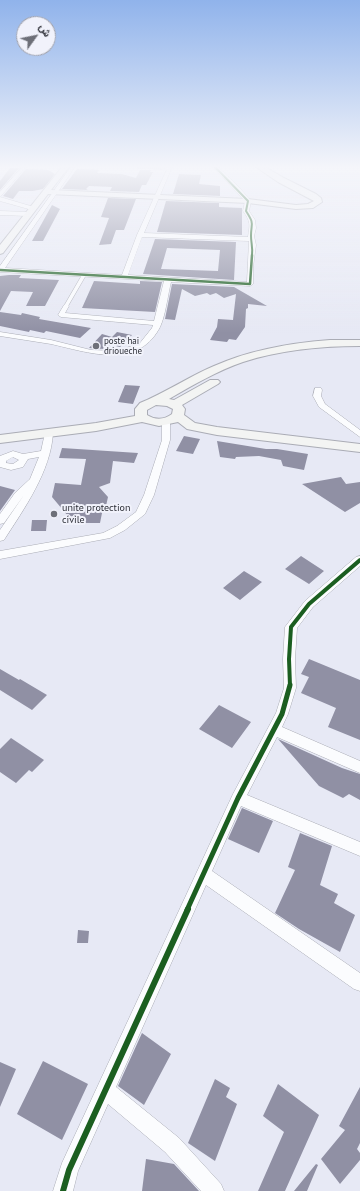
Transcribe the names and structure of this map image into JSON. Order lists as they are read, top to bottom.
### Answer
{
  "places": ["poste hai drioueche", "unite protection civile"],
  "north": "top right"
}
